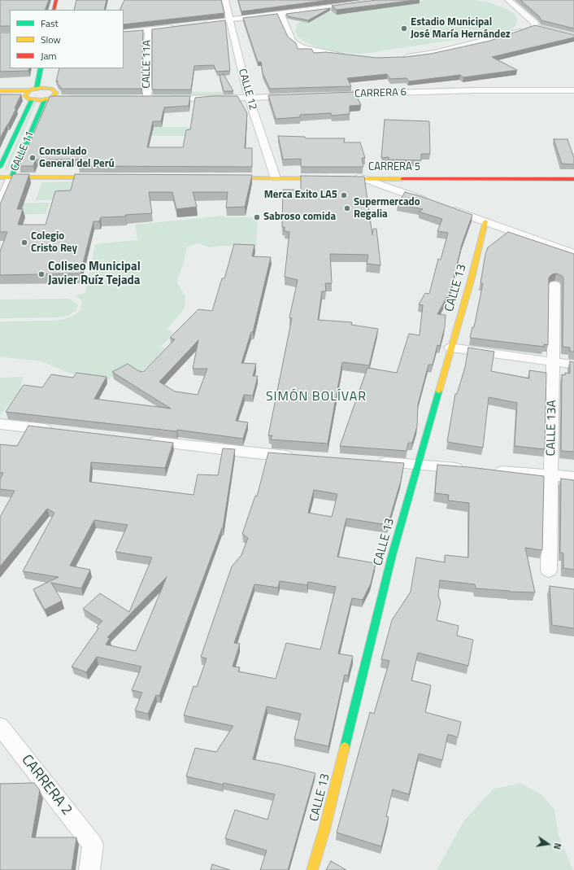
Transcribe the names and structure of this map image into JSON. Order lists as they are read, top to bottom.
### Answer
{
  "streets": {
    "street": [
      "CALLE 11A",
      "CALLE 12",
      "CARRERA 6",
      "CALLE 11",
      "CARRERA 5",
      "CALLE 13",
      "CALLE 13A",
      "CARRERA 2"
    ]
  },
  "crossings": [
    ["CALLE 12", "CARRERA 5"]
  ],
  "districts": ["SIMÓN BOLÍVAR"],
  "places": [
    "Estadio Municipal José María Hernández",
    "Consulado General del Perú",
    "Merca Exito LA5",
    "Supermercado Regalia",
    "Sabroso comida",
    "Colegio Cristo Rey",
    "Coliseo Municipal Javier Ruíz Tejada"
  ],
  "legend": ["Fast", "Slow", "Jam"],
  "north": "right"
}
